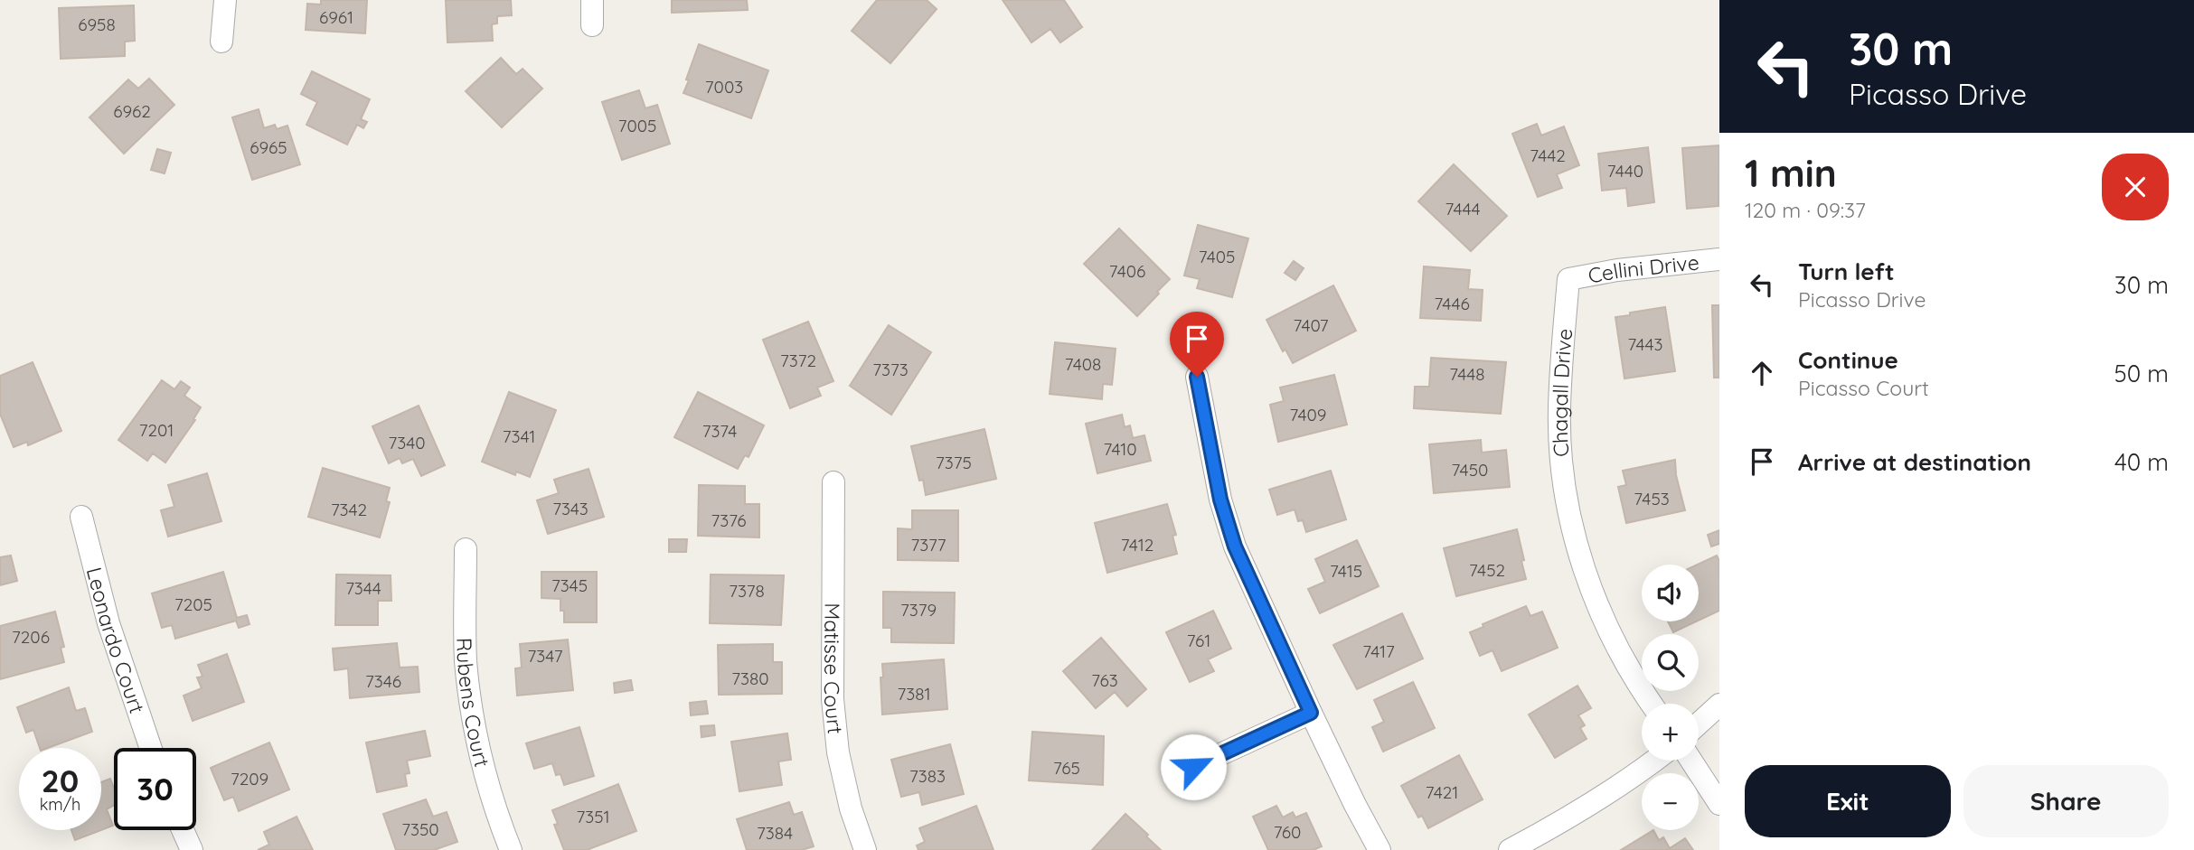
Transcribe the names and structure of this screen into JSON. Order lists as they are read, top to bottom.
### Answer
{
  "streets": {
    "street": [
      "Cellini Drive",
      "Chagall Drive",
      "Leonardo Court",
      "Matisse Court",
      "Rubens Court"
    ]
  },
  "crossings": [
    ["Cellini Drive", "Chagall Drive"]
  ],
  "house_numbers": [
    "6961",
    "6958",
    "7003",
    "6962",
    "7005",
    "6965",
    "7442",
    "7440",
    "7444",
    "7405",
    "7406",
    "7446",
    "7407",
    "7443",
    "7372",
    "7408",
    "7373",
    "7448",
    "7409",
    "7201",
    "7374",
    "7341",
    "7340",
    "7410",
    "7375",
    "7450",
    "7453",
    "7343",
    "7342",
    "7376",
    "7377",
    "7412",
    "7452",
    "7415",
    "7345",
    "7344",
    "7378",
    "7205",
    "7379",
    "7206",
    "761",
    "7417",
    "7347",
    "7380",
    "763",
    "7346",
    "7381",
    "765",
    "7383",
    "7209",
    "7421",
    "7351",
    "7350",
    "760",
    "7384"
  ],
  "page": {
    "turn": ["30 m", "Picasso Drive"],
    "heading": ["1 min", "120 m · 09:37"],
    "list": [
      {
        "name": "Turn left",
        "note": "Picasso Drive",
        "value": "30 m"
      },
      {
        "name": "Continue",
        "note": "Picasso Court",
        "value": "50 m"
      },
      {
        "name": "Arrive at destination",
        "value": "40 m"
      }
    ],
    "map_buttons": ["+", "−"],
    "speed": "20 km/h",
    "limit": "30",
    "buttons": ["Exit", "Share"]
  }
}
